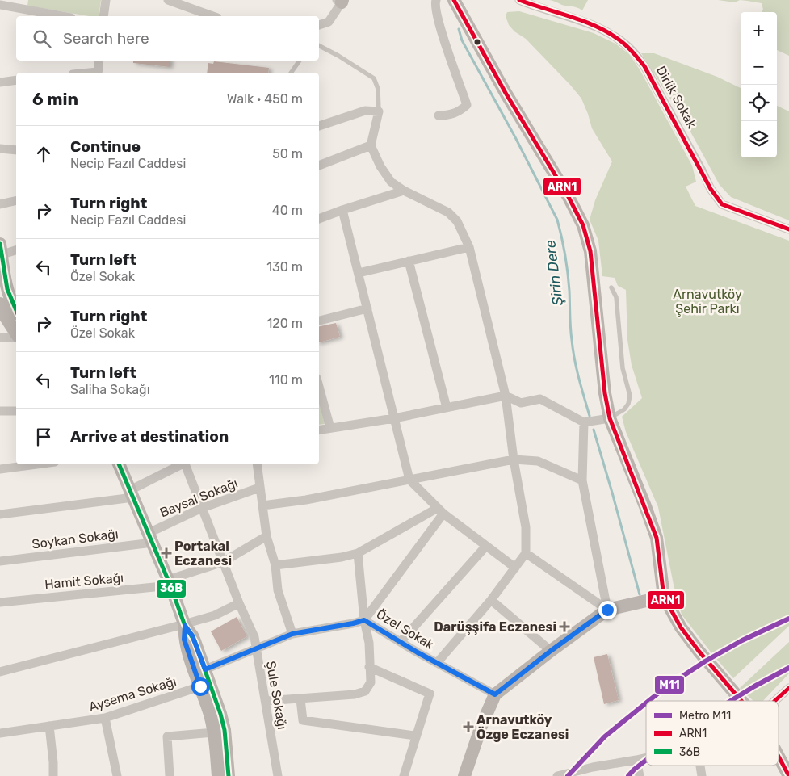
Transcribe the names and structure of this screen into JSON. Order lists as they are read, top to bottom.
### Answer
{
  "streets": {
    "street": [
      "Dirlik Sokak",
      "Baysal Sokağı",
      "Soykan Sokağı",
      "Hamit Sokağı",
      "Özel Sokak",
      "Aysema Sokağı",
      "Şule Sokağı"
    ]
  },
  "crossings": [
    ["Baysal Sokağı", "Soykan Sokağı"],
    ["Baysal Sokağı", "Şule Sokağı"],
    ["Hamit Sokağı", "Şule Sokağı"],
    ["Özel Sokak", "Şule Sokağı"]
  ],
  "water": ["Şirin Dere"],
  "parks": ["Arnavutköy Şehir Parkı"],
  "places": {
    "health": ["Portakal Eczanesi", "Darüşşifa Eczanesi", "Arnavutköy Özge Eczanesi"]
  },
  "lines": ["transit line ARN1", "transit line 36B", "metro line M11"],
  "legend": ["Metro M11", "ARN1", "36B"],
  "page": {
    "map_buttons": ["+", "−"],
    "search": "Search here",
    "heading": ["6 min", "Walk · 450 m"],
    "list": [
      ["Continue", "Necip Fazıl Caddesi", "50 m"],
      ["Turn right", "Necip Fazıl Caddesi", "40 m"],
      ["Turn left", "Özel Sokak", "130 m"],
      ["Turn right", "Özel Sokak", "120 m"],
      ["Turn left", "Saliha Sokağı", "110 m"],
      "Arrive at destination"
    ]
  }
}
